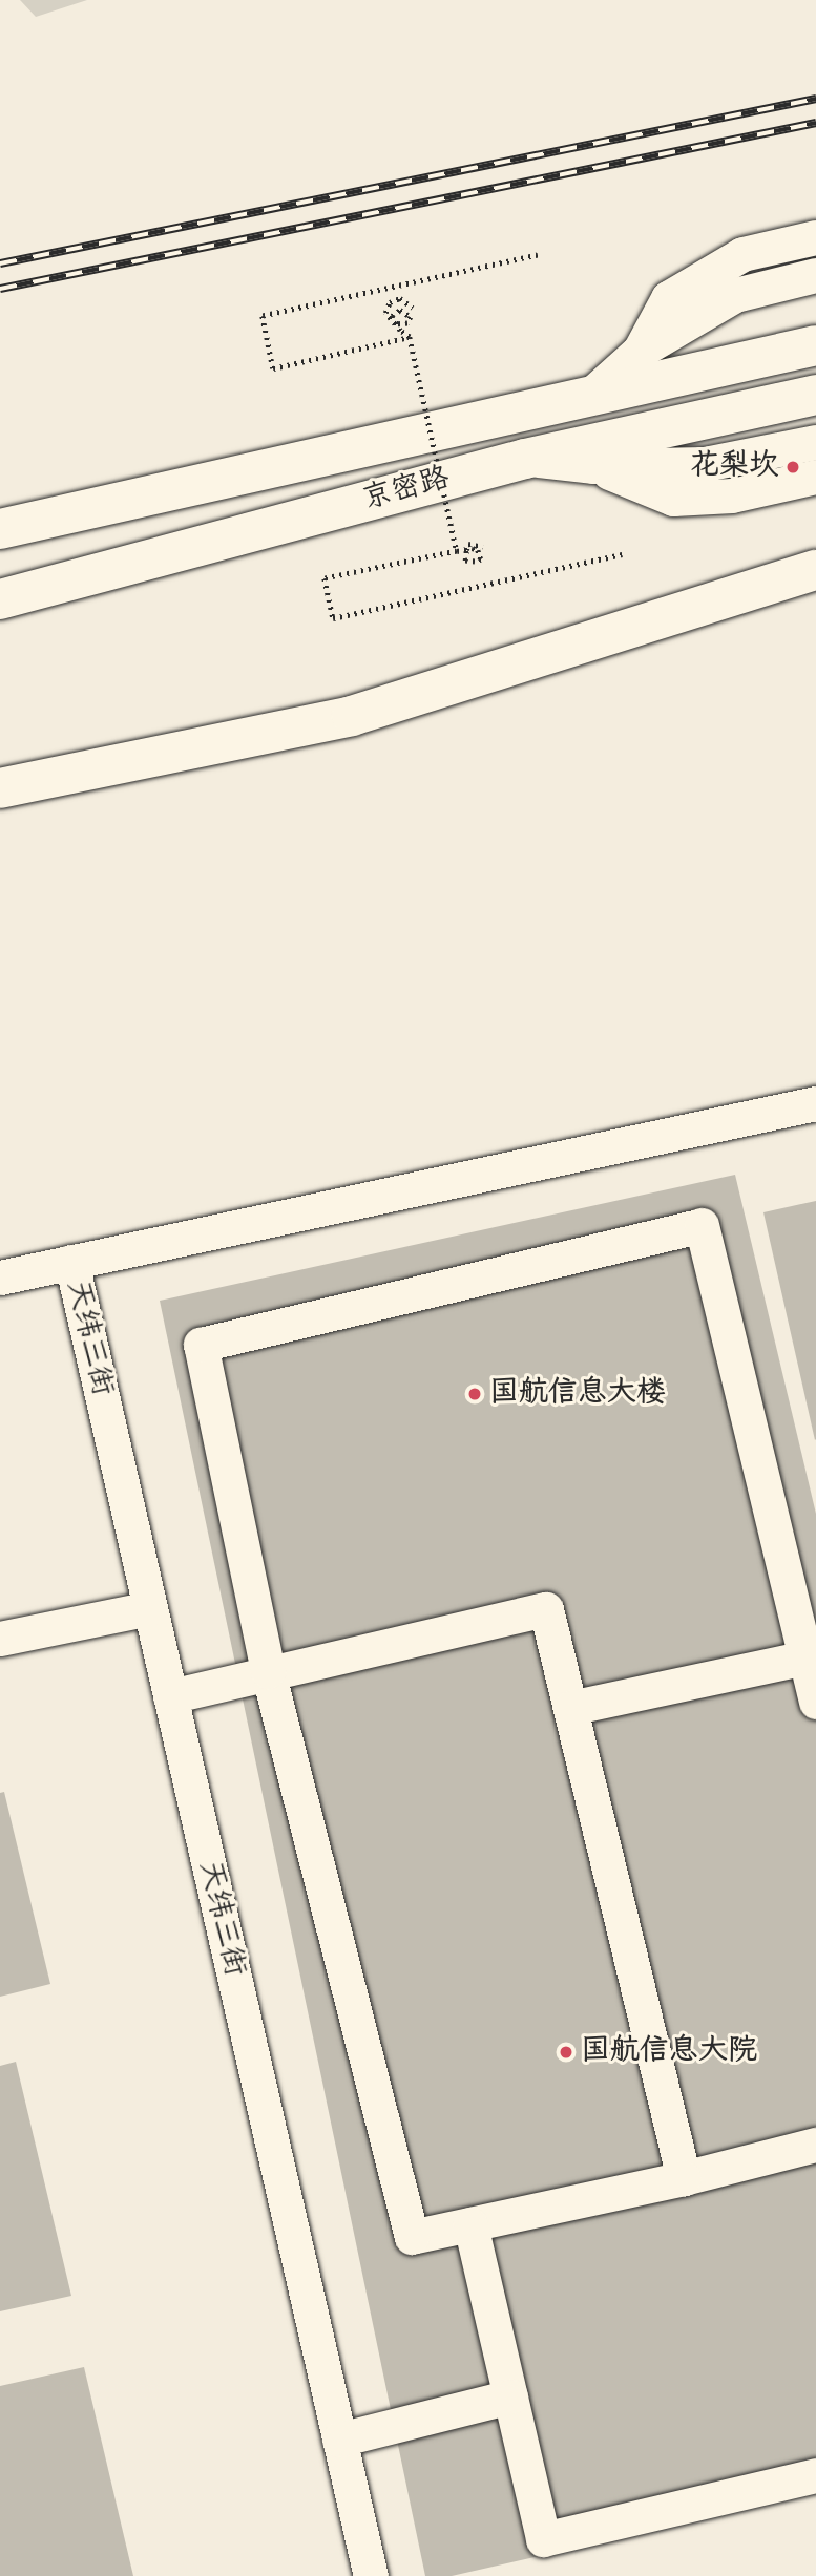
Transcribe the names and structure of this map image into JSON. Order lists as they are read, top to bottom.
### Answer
{
  "streets": {
    "main road": ["京密路"],
    "street": ["天纬三街"]
  },
  "places": ["花梨坎", "国航信息大楼", "国航信息大院"]
}
